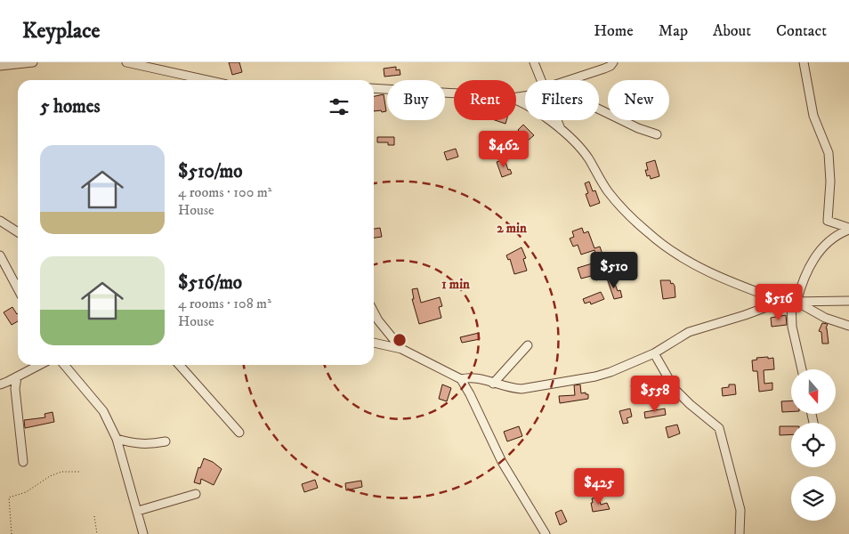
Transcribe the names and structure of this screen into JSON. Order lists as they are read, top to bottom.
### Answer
{
  "north": "bottom",
  "page": {
    "header": "Keyplace",
    "nav": [
      "Home",
      "Map",
      "About",
      "Contact"
    ],
    "chip": [
      "Buy",
      "Rent",
      "Filters",
      "New"
    ],
    "heading": "5 homes",
    "price": [
      "$462",
      "$510",
      "$516",
      "$558",
      "$425"
    ],
    "list": [
      {
        "name": "$510/mo",
        "note": "4 rooms · 100 m² · House"
      },
      {
        "name": "$516/mo",
        "note": "4 rooms · 108 m² · House"
      }
    ]
  },
  "rings": ["2 min", "1 min"]
}
